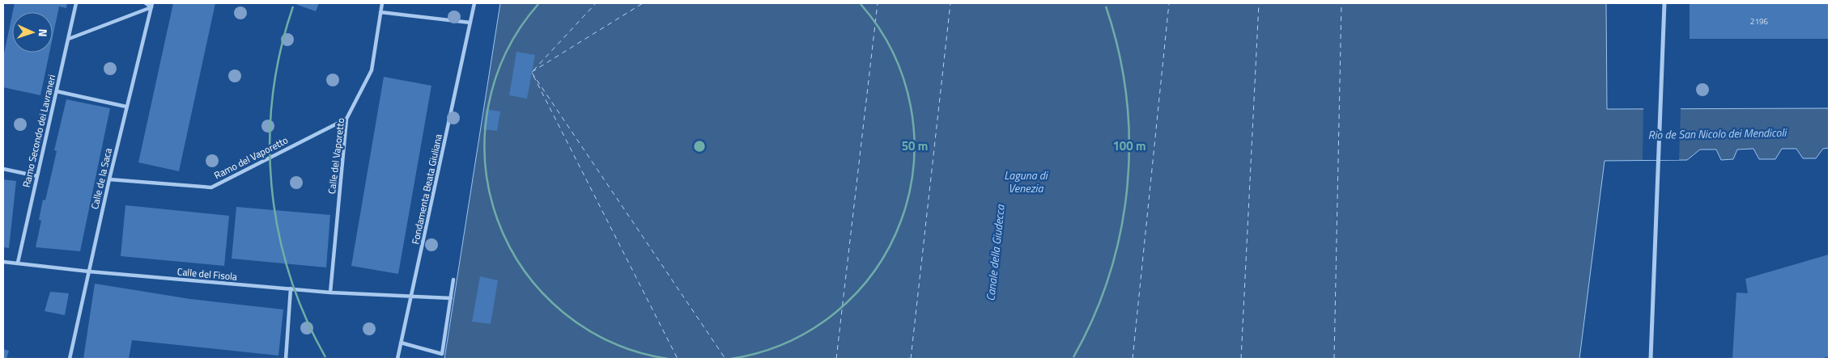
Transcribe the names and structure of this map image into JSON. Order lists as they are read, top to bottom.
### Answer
{
  "streets": {
    "street": [
      "Ramo Secondo dei Lavraneri",
      "Calle del Vaporetto",
      "Ramo del Vaporetto",
      "Calle de la Saca",
      "Fondamenta Beata Giuliana",
      "Calle del Fisola"
    ]
  },
  "crossings": [
    ["Ramo Secondo dei Lavraneri", "Calle del Fisola"],
    ["Calle del Vaporetto", "Ramo del Vaporetto"],
    ["Calle del Vaporetto", "Calle del Fisola"],
    ["Ramo del Vaporetto", "Calle de la Saca"],
    ["Calle de la Saca", "Calle del Fisola"],
    ["Fondamenta Beata Giuliana", "Calle del Fisola"]
  ],
  "water": ["Rio de San Nicolo dei Mendicoli", "Laguna di Venezia", "Canale della Giudecca"],
  "house_numbers": ["2196"],
  "north": "right",
  "rings": ["50 m", "100 m"]
}
